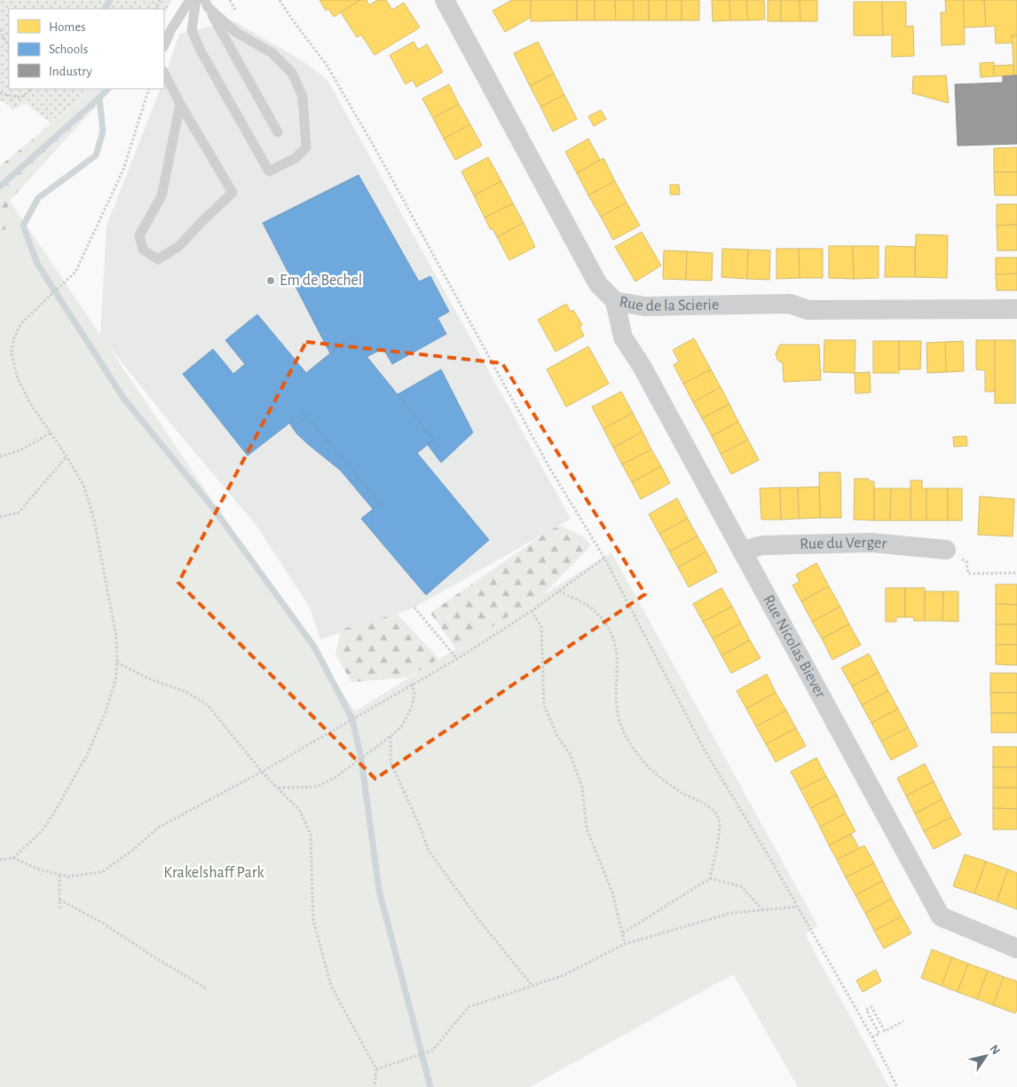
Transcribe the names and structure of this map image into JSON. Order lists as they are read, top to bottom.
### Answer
{
  "streets": {
    "street": ["Rue de la Scierie", "Rue du Verger", "Rue Nicolas Biever"]
  },
  "crossings": [
    ["Rue de la Scierie", "Rue Nicolas Biever"],
    ["Rue du Verger", "Rue Nicolas Biever"]
  ],
  "parks": ["Krakelshaff Park"],
  "places": ["Em de Bechel"],
  "legend": ["Homes", "Schools", "Industry"],
  "north": "top right"
}
